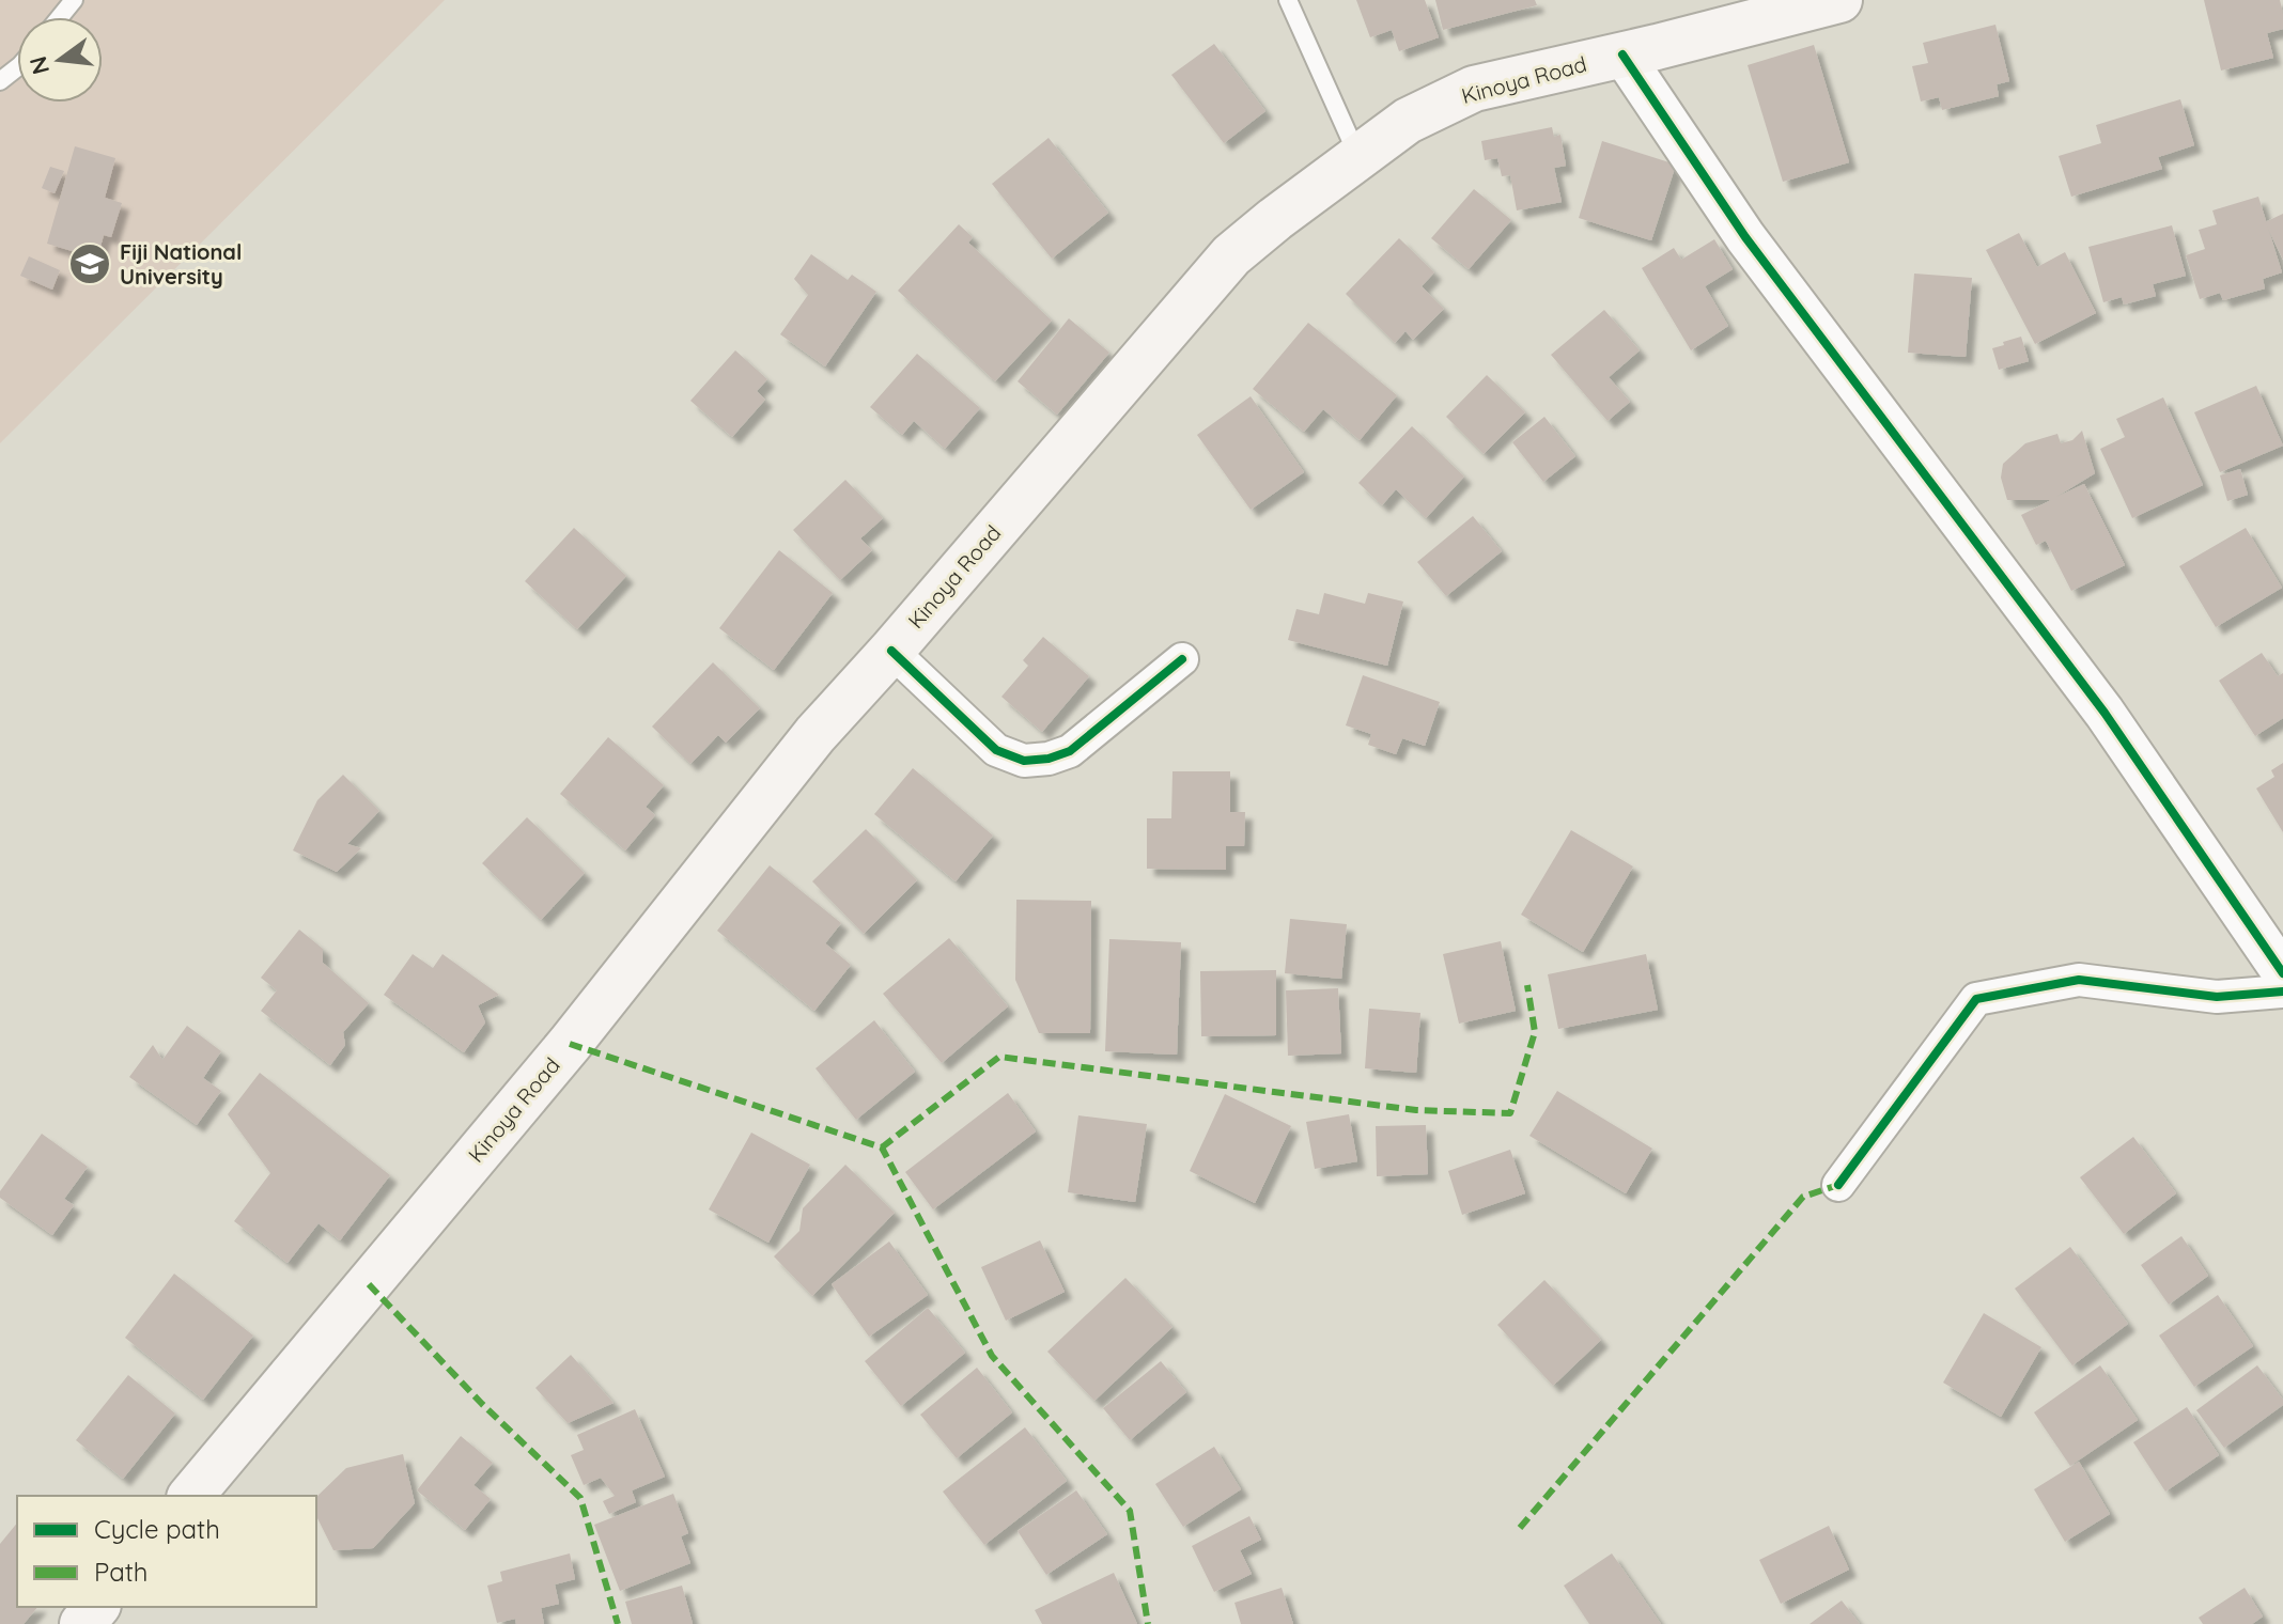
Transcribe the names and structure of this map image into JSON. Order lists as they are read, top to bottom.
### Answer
{
  "streets": {
    "main road": ["Kinoya Road"]
  },
  "places": {
    "school or university": ["Fiji National University"]
  },
  "legend": ["Cycle path", "Path"],
  "north": "left"
}
